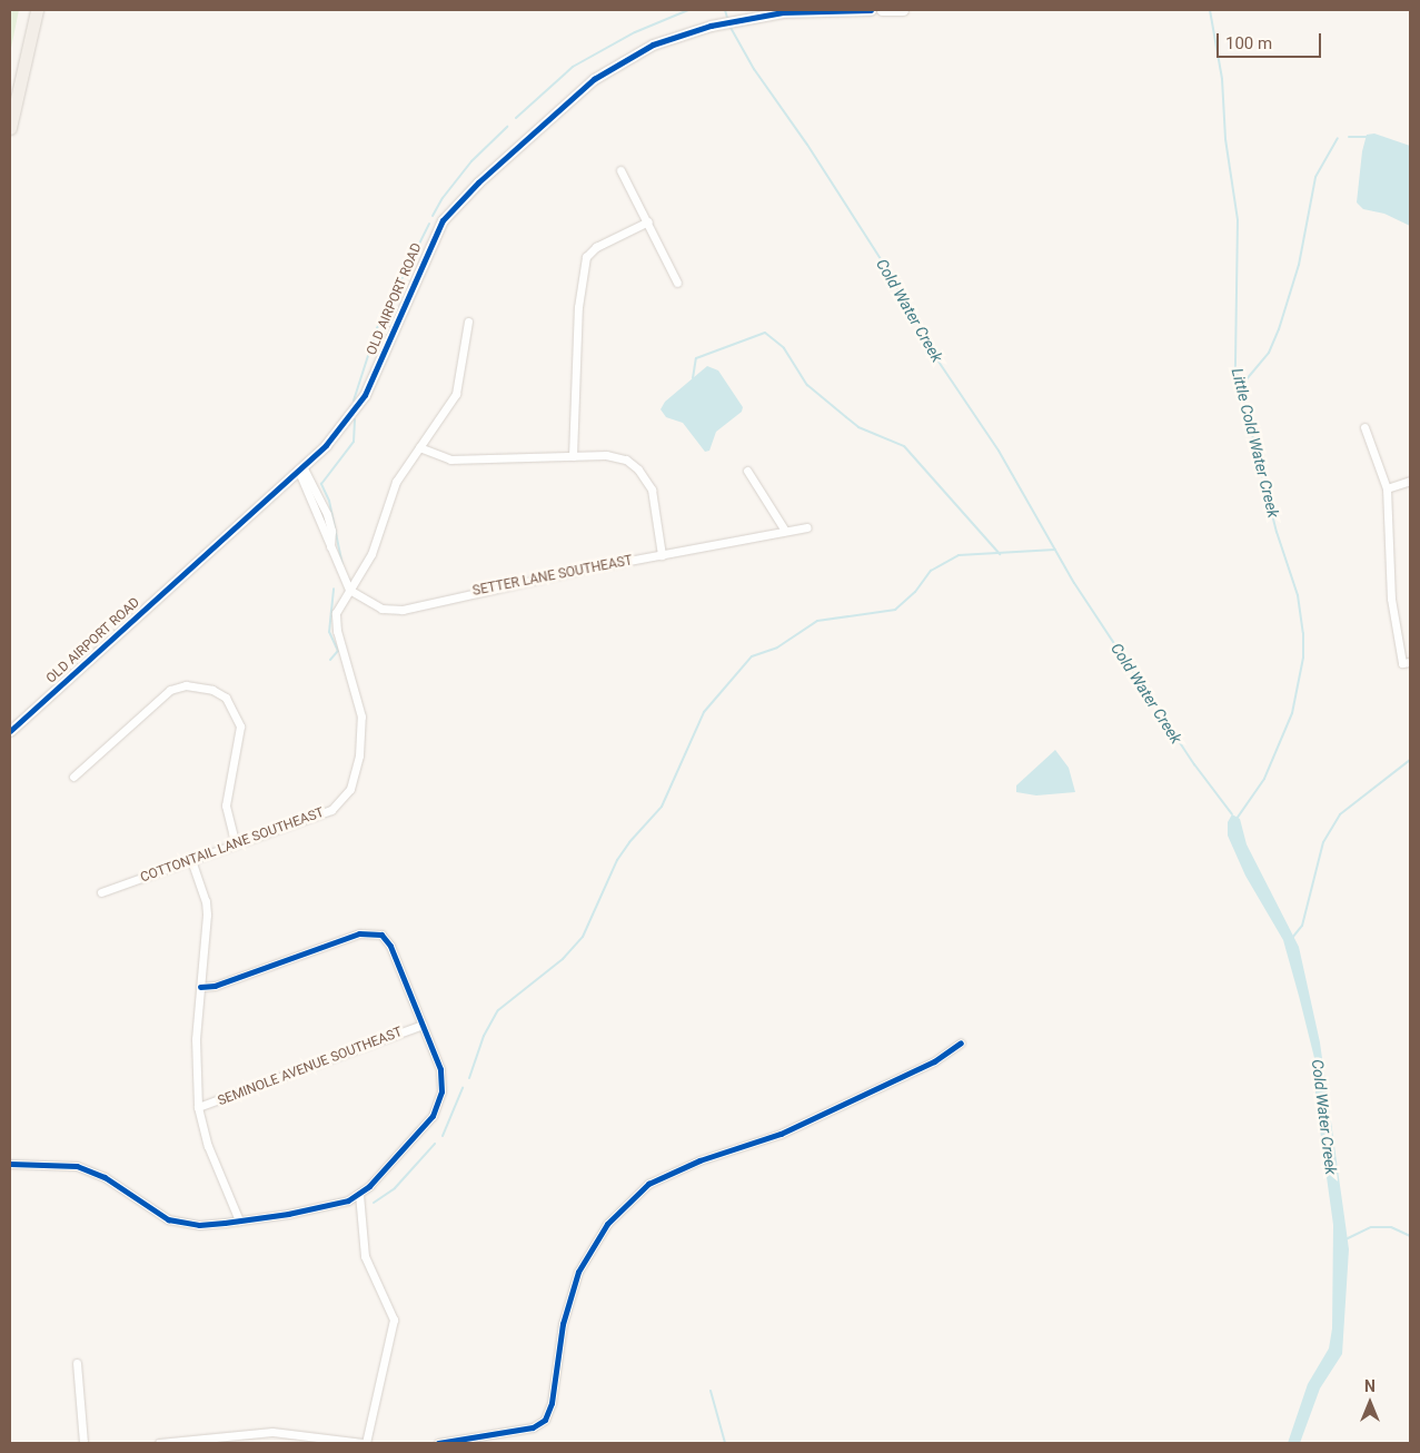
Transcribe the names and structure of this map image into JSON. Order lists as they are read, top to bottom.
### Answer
{
  "streets": {
    "street": [
      "OLD AIRPORT ROAD",
      "SETTER LANE SOUTHEAST",
      "COTTONTAIL LANE SOUTHEAST",
      "SEMINOLE AVENUE SOUTHEAST"
    ]
  },
  "crossings": [
    ["SETTER LANE SOUTHEAST", "COTTONTAIL LANE SOUTHEAST"]
  ],
  "water": ["Cold Water Creek", "Little Cold Water Creek"],
  "scale_bar": "100 m",
  "north": "top"
}
